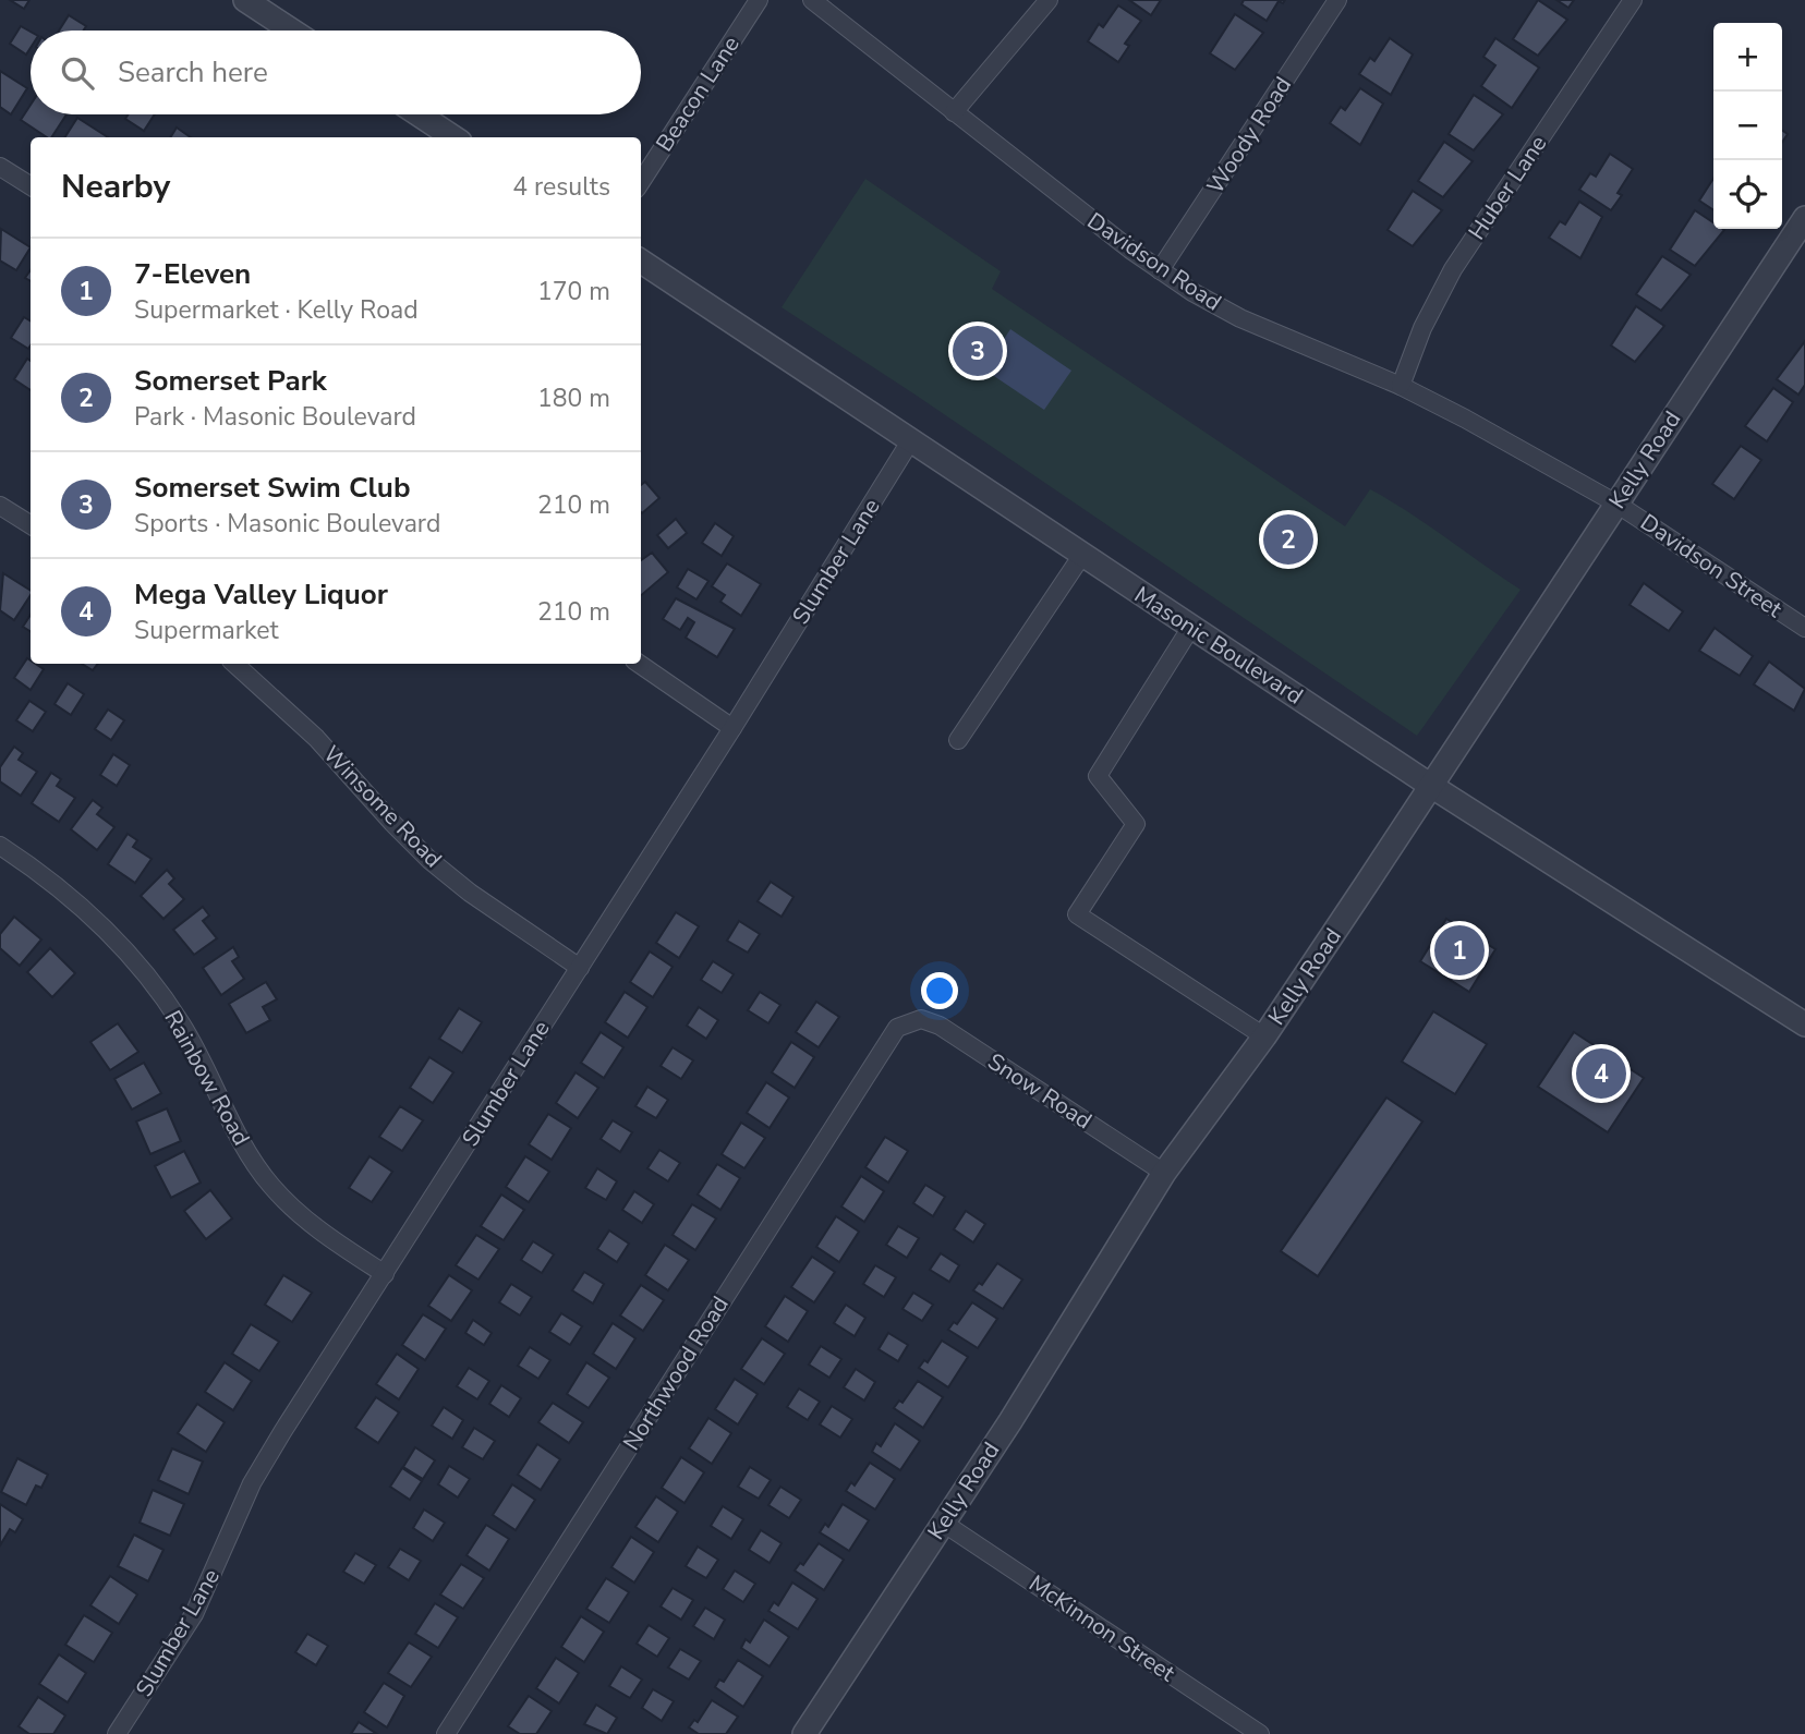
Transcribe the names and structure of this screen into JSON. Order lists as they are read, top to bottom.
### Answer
{
  "streets": {
    "street": [
      "Beacon Lane",
      "Woody Road",
      "Huber Lane",
      "Davidson Road",
      "Kelly Road",
      "Slumber Lane",
      "Davidson Street",
      "Masonic Boulevard",
      "Winsome Road",
      "Rainbow Road",
      "Snow Road",
      "Northwood Road",
      "McKinnon Street"
    ]
  },
  "crossings": [
    ["Woody Road", "Davidson Road"],
    ["Huber Lane", "Davidson Road"],
    ["Davidson Road", "Kelly Road"],
    ["Davidson Road", "Davidson Street"],
    ["Kelly Road", "Davidson Street"],
    ["Kelly Road", "Masonic Boulevard"],
    ["Kelly Road", "Snow Road"],
    ["Kelly Road", "McKinnon Street"],
    ["Slumber Lane", "Masonic Boulevard"],
    ["Slumber Lane", "Winsome Road"],
    ["Slumber Lane", "Rainbow Road"],
    ["Snow Road", "Northwood Road"]
  ],
  "page": {
    "map_buttons": ["+", "−"],
    "search": "Search here",
    "heading": ["Nearby", "4 results"],
    "list": [
      {
        "mark": "1",
        "name": "7-Eleven",
        "note": "Supermarket · Kelly Road",
        "value": "170 m"
      },
      {
        "mark": "2",
        "name": "Somerset Park",
        "note": "Park · Masonic Boulevard",
        "value": "180 m"
      },
      {
        "mark": "3",
        "name": "Somerset Swim Club",
        "note": "Sports · Masonic Boulevard",
        "value": "210 m"
      },
      {
        "mark": "4",
        "name": "Mega Valley Liquor",
        "note": "Supermarket",
        "value": "210 m"
      }
    ],
    "pins": [
      "3",
      "2",
      "1",
      "4"
    ]
  }
}
